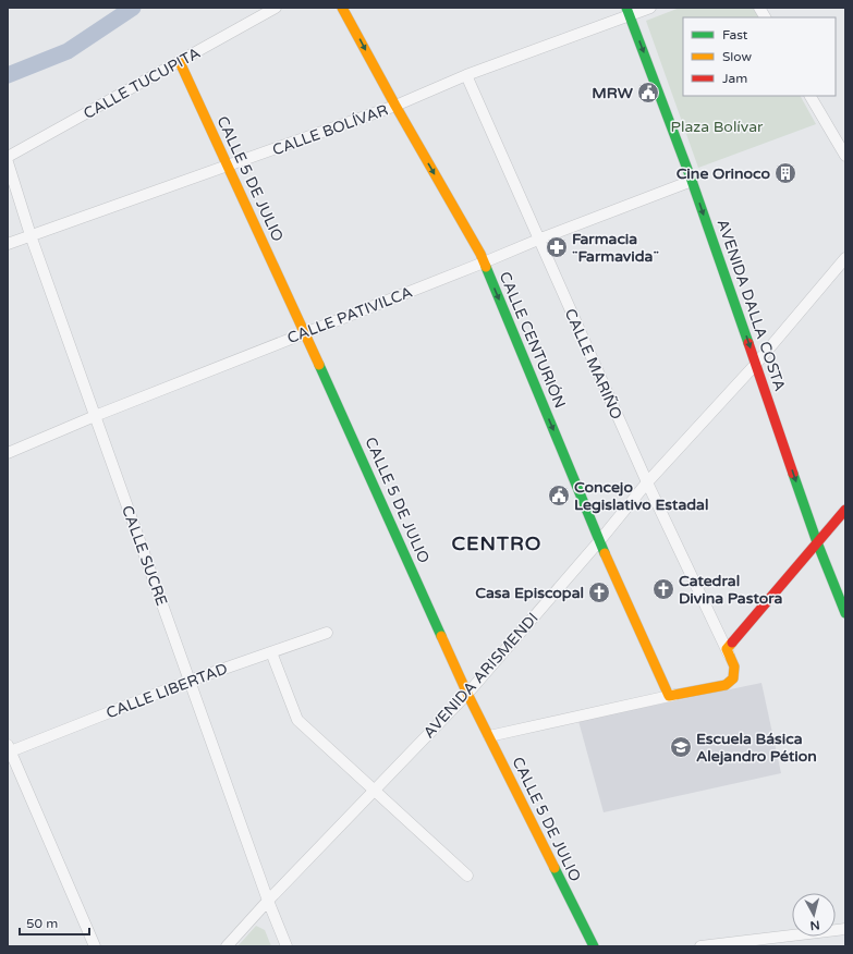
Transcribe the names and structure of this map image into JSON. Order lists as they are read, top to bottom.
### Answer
{
  "streets": {
    "street": [
      "CALLE TUCUPITA",
      "CALLE BOLÍVAR",
      "CALLE 5 DE JULIO",
      "AVENIDA DALLA COSTA",
      "CALLE PATIVILCA",
      "CALLE CENTURIÓN",
      "CALLE MARIÑO",
      "CALLE SUCRE",
      "AVENIDA ARISMENDI",
      "CALLE LIBERTAD"
    ]
  },
  "crossings": [
    ["CALLE TUCUPITA", "CALLE 5 DE JULIO"],
    ["CALLE BOLÍVAR", "CALLE 5 DE JULIO"],
    ["CALLE BOLÍVAR", "AVENIDA DALLA COSTA"],
    ["CALLE BOLÍVAR", "CALLE CENTURIÓN"],
    ["CALLE BOLÍVAR", "CALLE MARIÑO"],
    ["CALLE BOLÍVAR", "CALLE SUCRE"],
    ["CALLE 5 DE JULIO", "CALLE PATIVILCA"],
    ["CALLE 5 DE JULIO", "CALLE MARIÑO"],
    ["CALLE 5 DE JULIO", "AVENIDA ARISMENDI"],
    ["AVENIDA DALLA COSTA", "CALLE PATIVILCA"],
    ["AVENIDA DALLA COSTA", "AVENIDA ARISMENDI"],
    ["CALLE PATIVILCA", "CALLE CENTURIÓN"],
    ["CALLE PATIVILCA", "CALLE MARIÑO"],
    ["CALLE PATIVILCA", "CALLE SUCRE"],
    ["CALLE CENTURIÓN", "CALLE MARIÑO"],
    ["CALLE CENTURIÓN", "AVENIDA ARISMENDI"],
    ["CALLE MARIÑO", "AVENIDA ARISMENDI"],
    ["CALLE SUCRE", "AVENIDA ARISMENDI"],
    ["CALLE SUCRE", "CALLE LIBERTAD"]
  ],
  "one_way": ["AVENIDA DALLA COSTA", "CALLE CENTURIÓN"],
  "districts": ["CENTRO"],
  "parks": ["Plaza Bolívar"],
  "places": {
    "public building": ["MRW", "Concejo Legislativo Estadal"],
    "building": ["Cine Orinoco"],
    "pharmacy": ["Farmacia ¨Farmavida¨"],
    "church": ["Catedral Divina Pastora", "Casa Episcopal"],
    "school or university": ["Escuela Básica Alejandro Pétion"]
  },
  "legend": ["Fast", "Slow", "Jam"],
  "scale_bar": "50 m",
  "north": "bottom"
}
